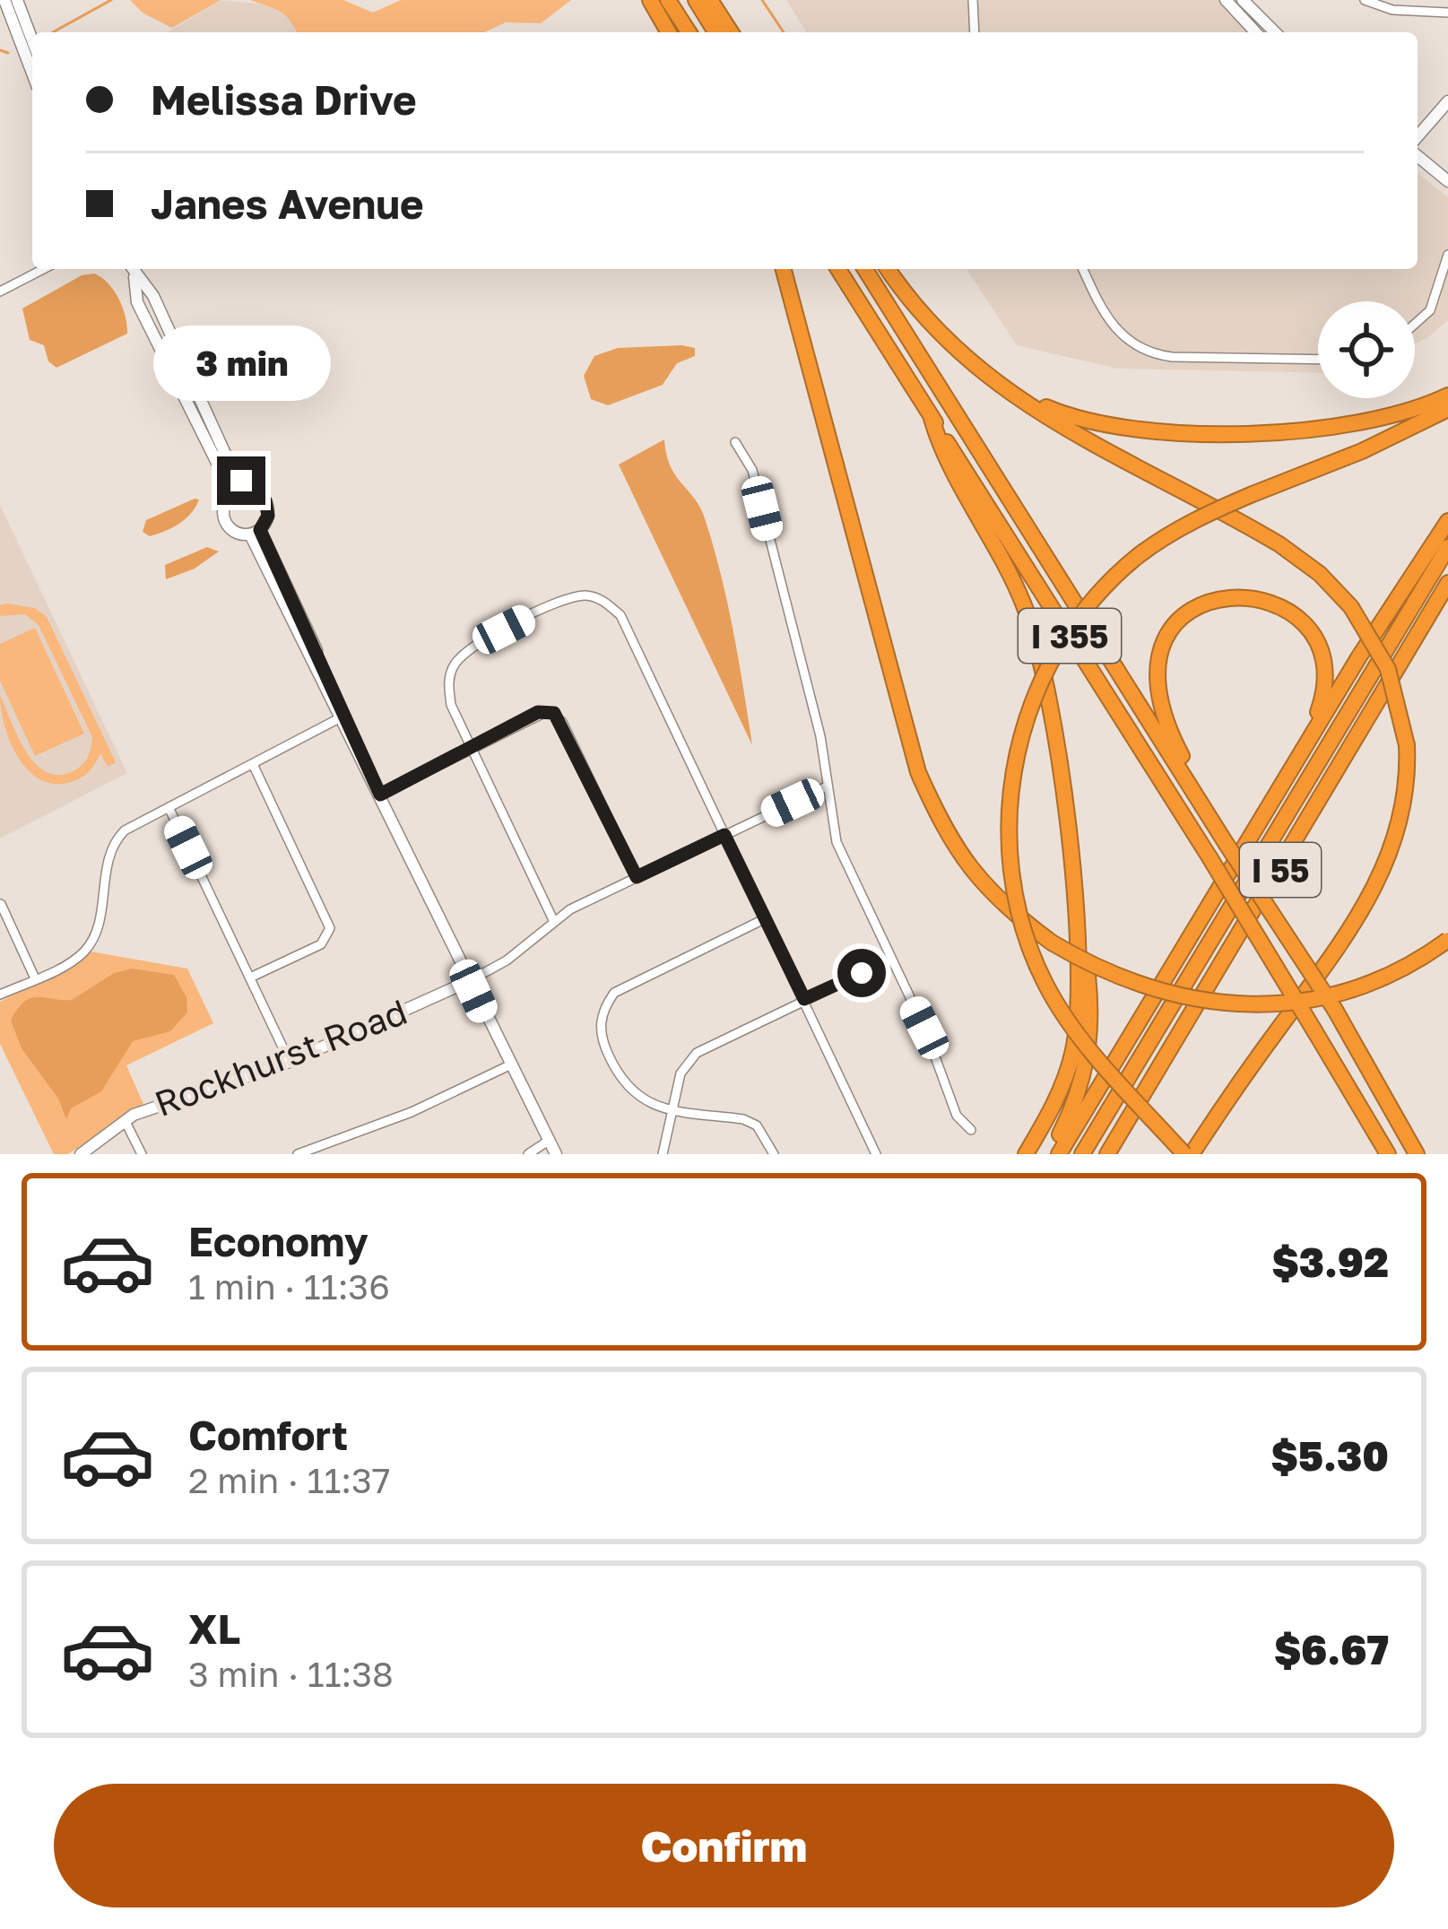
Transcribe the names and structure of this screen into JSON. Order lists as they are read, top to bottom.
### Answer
{
  "streets": {
    "highway": ["I 355", "I 55"],
    "street": ["Rockhurst Road"]
  },
  "page": {
    "banner": ["Melissa Drive", "Janes Avenue"],
    "bubble": "3 min",
    "list": [
      {
        "name": "Economy",
        "note": "1 min · 11:36",
        "value": "$3.92"
      },
      {
        "name": "Comfort",
        "note": "2 min · 11:37",
        "value": "$5.30"
      },
      {
        "name": "XL",
        "note": "3 min · 11:38",
        "value": "$6.67"
      }
    ],
    "buttons": "Confirm"
  }
}
